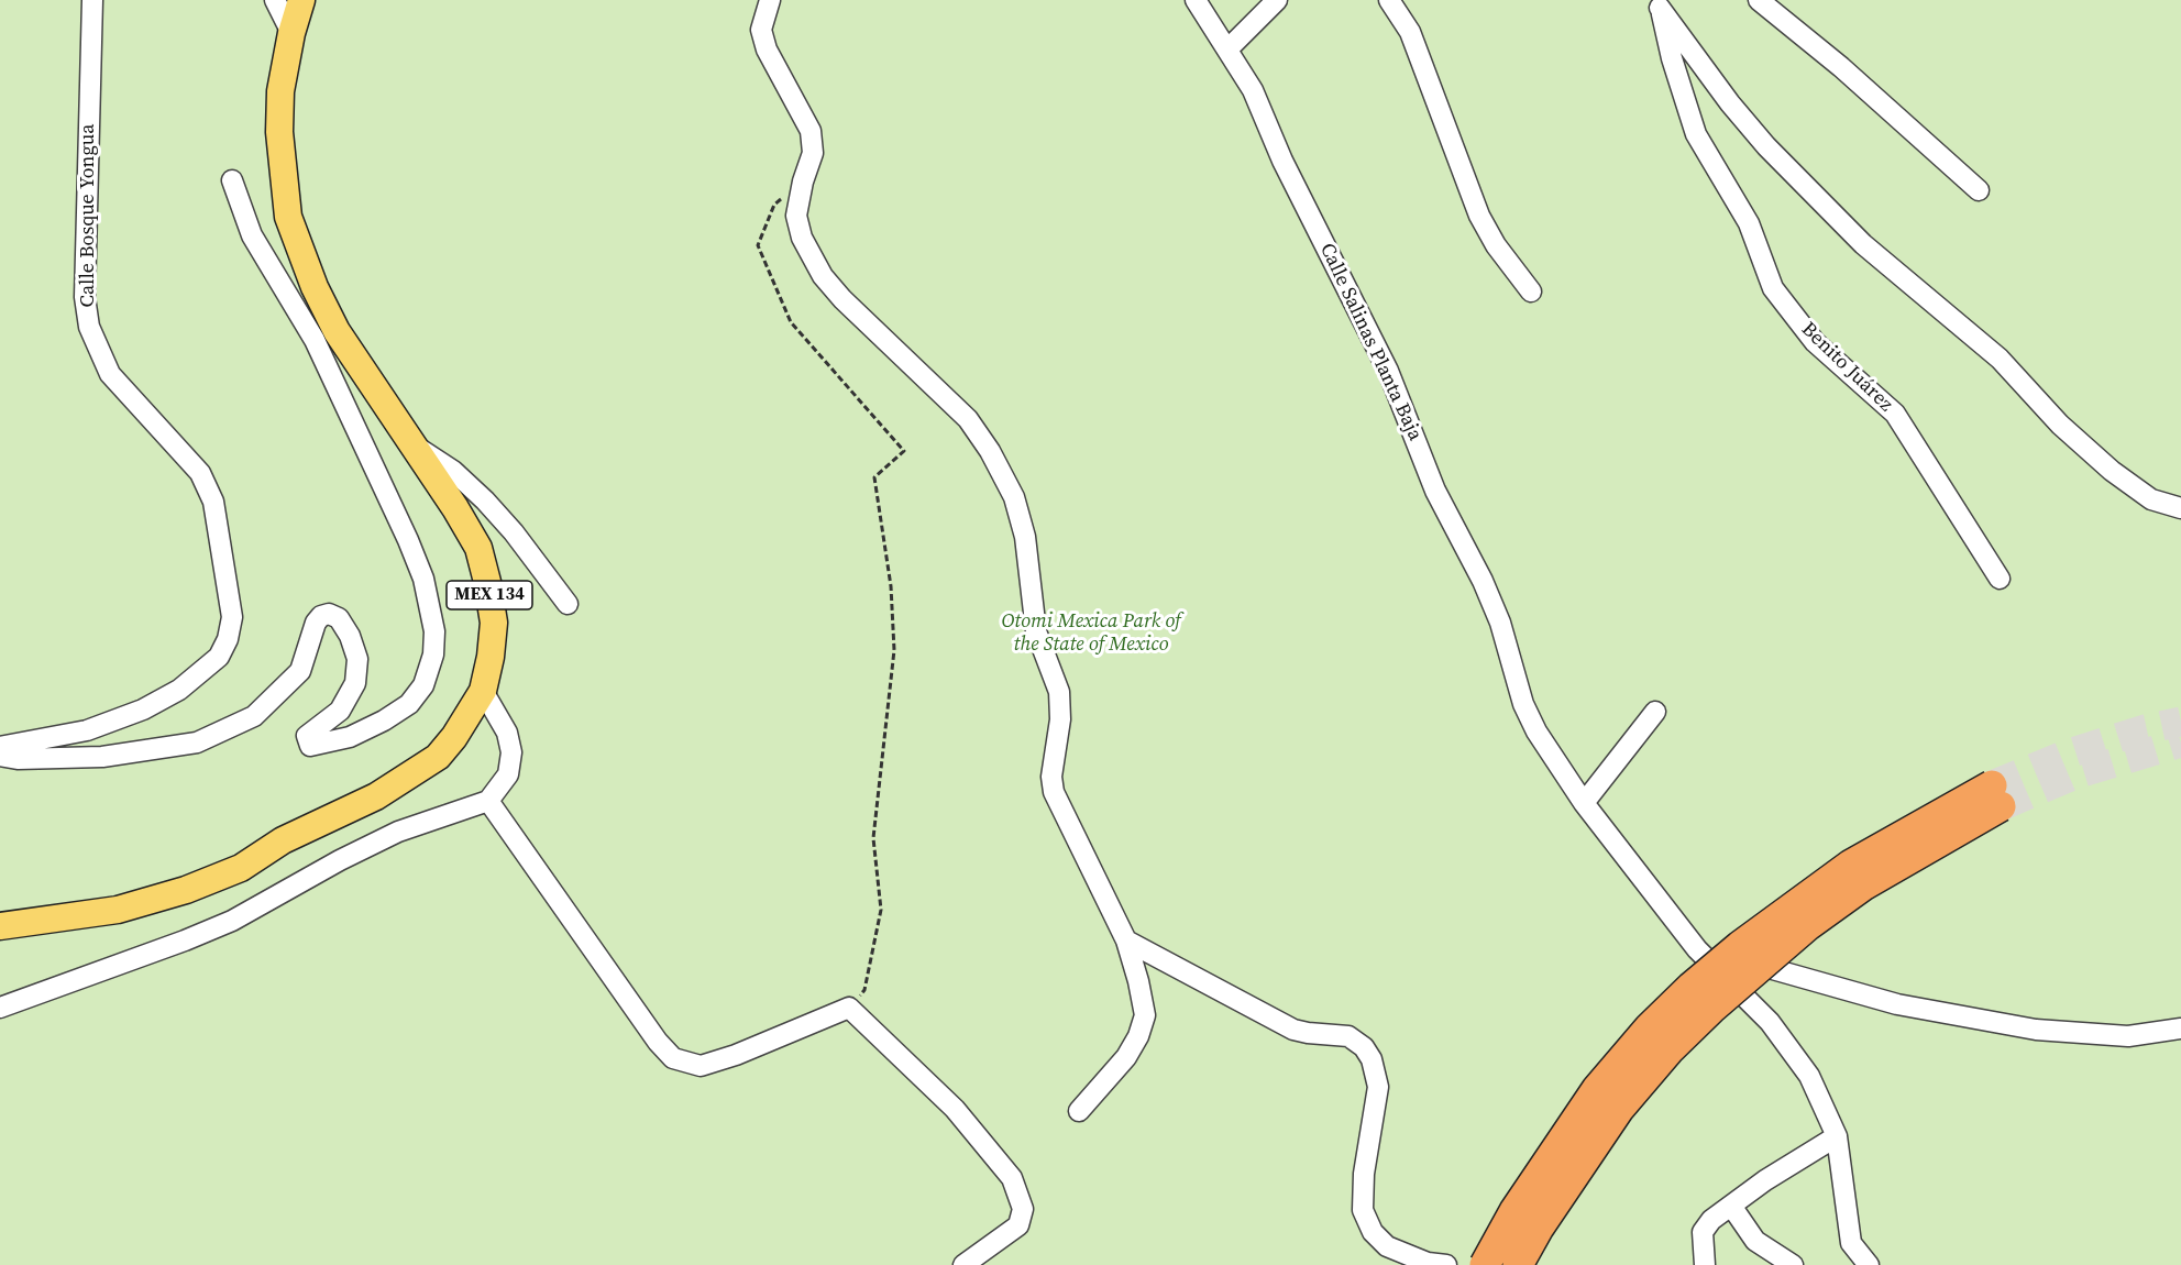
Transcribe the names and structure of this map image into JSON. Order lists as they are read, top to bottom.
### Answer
{
  "streets": {
    "main road": ["MEX 134"],
    "street": ["Calle Bosque Yongua", "Calle Salinas Planta Baja", "Benito Juárez"]
  },
  "parks": ["Otomi Mexica Park of the State of Mexico"]
}
